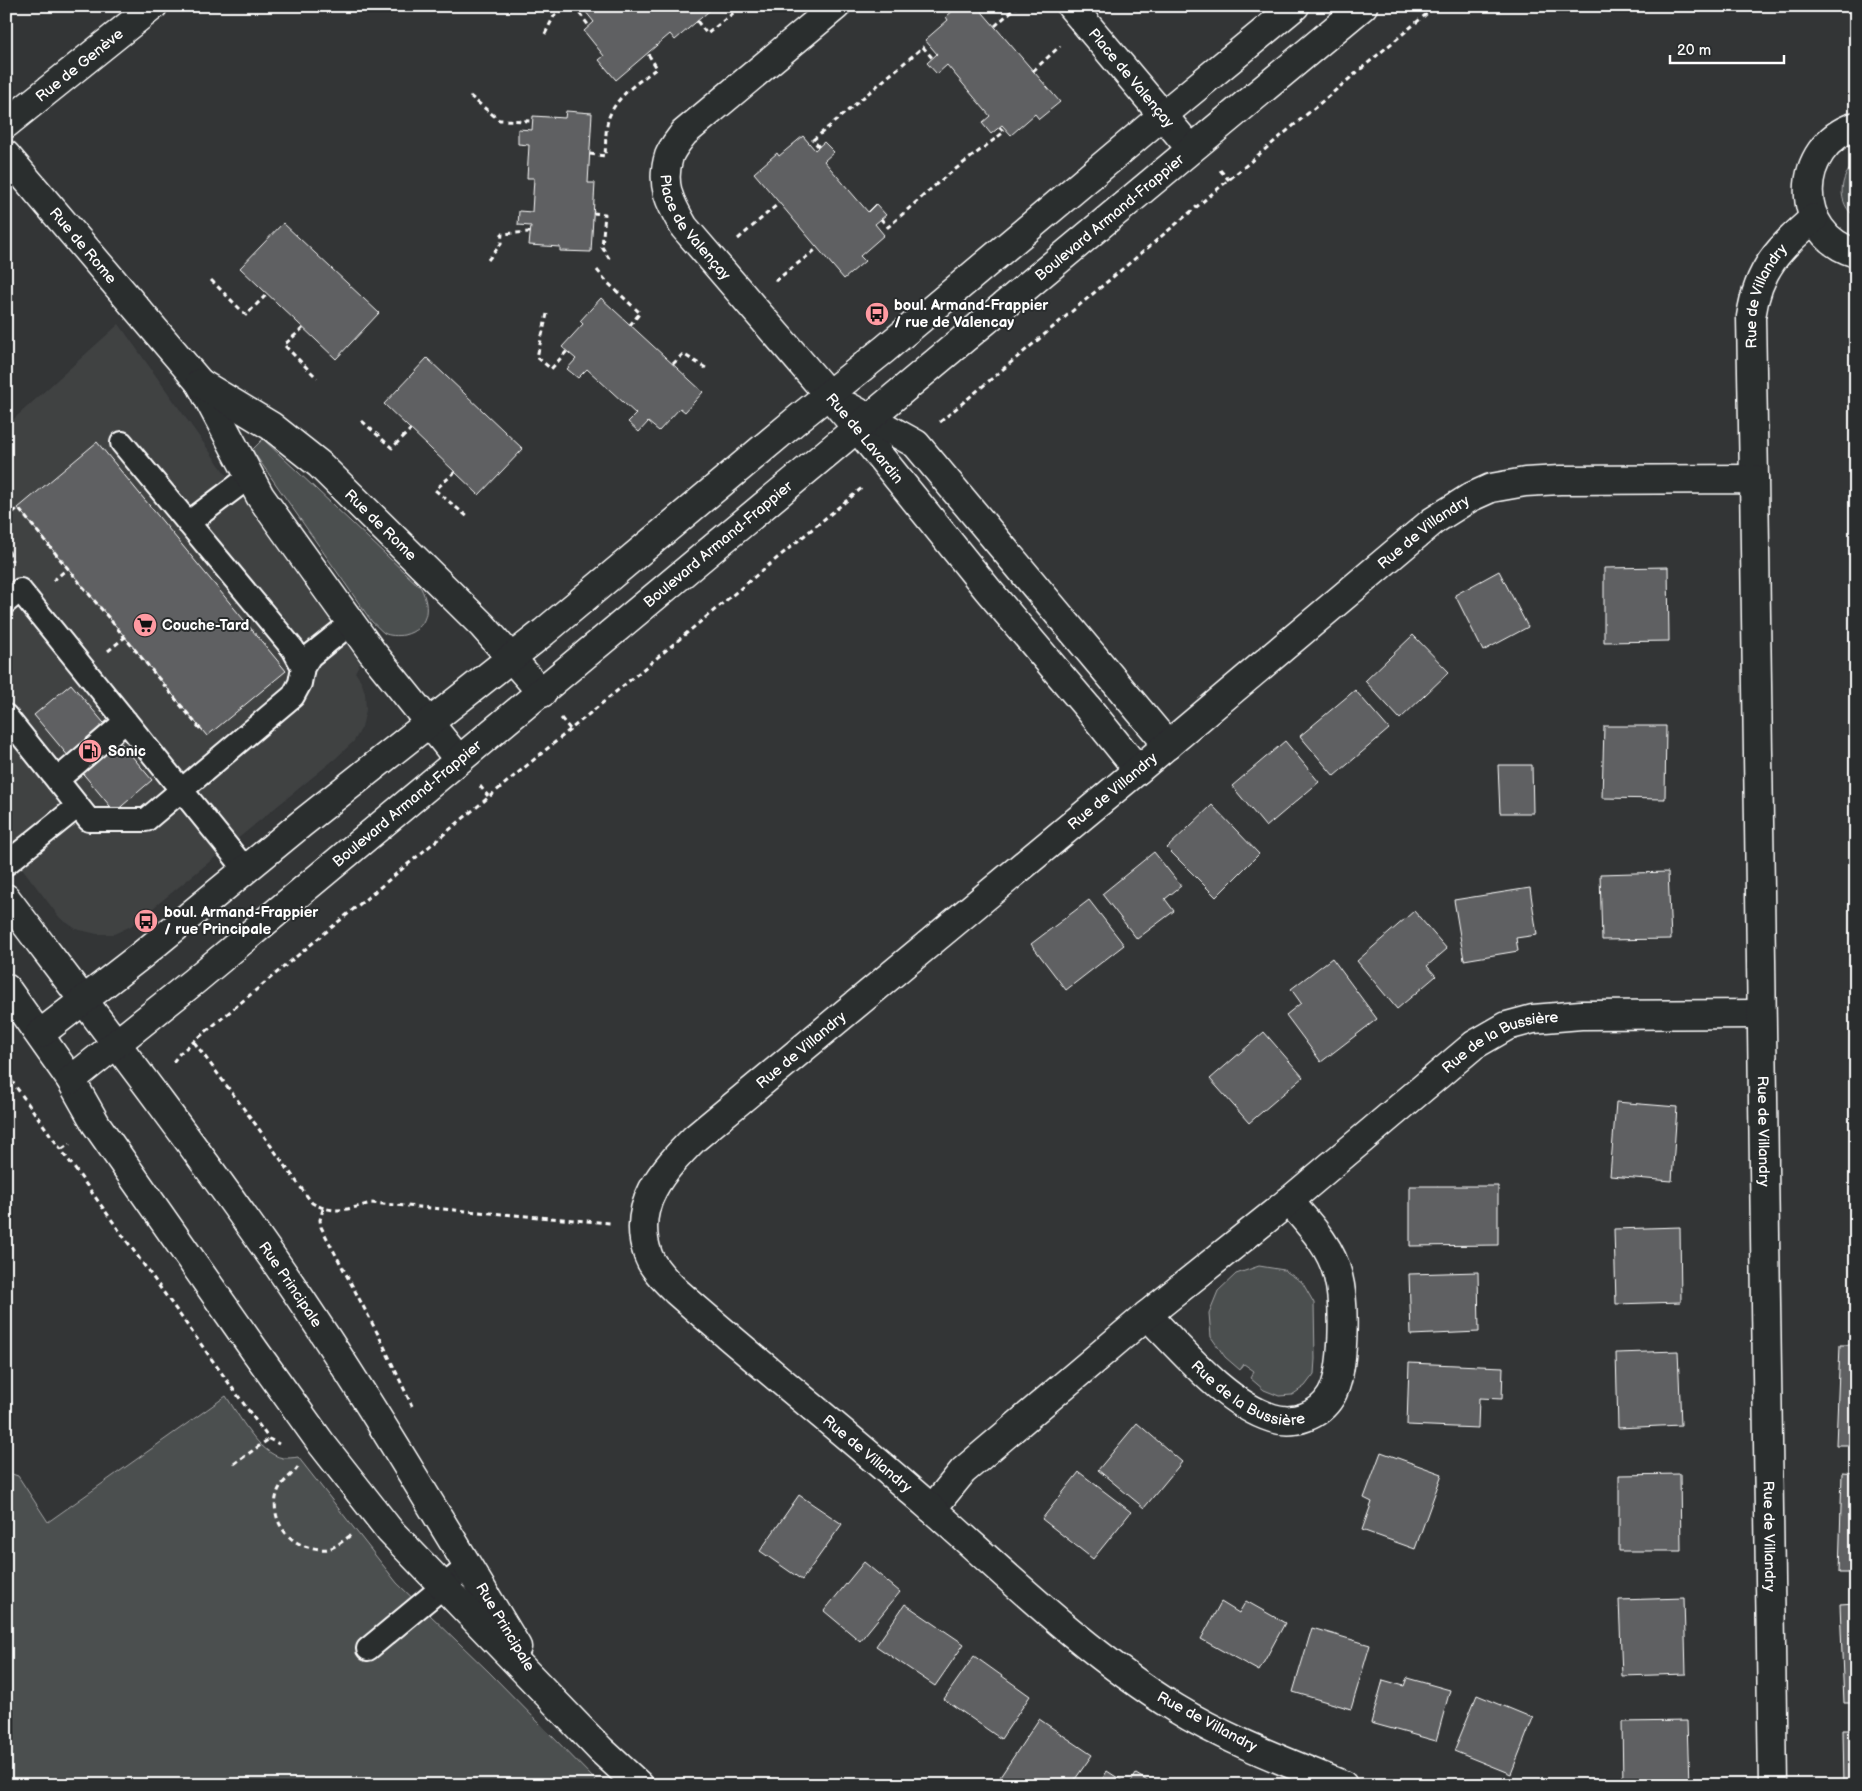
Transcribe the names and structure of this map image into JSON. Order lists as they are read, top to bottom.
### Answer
{
  "streets": {
    "street": [
      "Rue de Genève",
      "Place de Valençay",
      "Boulevard Armand-Frappier",
      "Rue de Rome",
      "Rue de Villandry",
      "Rue de Lavardin",
      "Rue de la Bussière",
      "Rue Principale"
    ]
  },
  "crossings": [
    ["Place de Valençay", "Boulevard Armand-Frappier"],
    ["Place de Valençay", "Rue de Lavardin"],
    ["Boulevard Armand-Frappier", "Rue de Rome"],
    ["Boulevard Armand-Frappier", "Rue de Lavardin"],
    ["Boulevard Armand-Frappier", "Rue Principale"],
    ["Rue de Villandry", "Rue de Lavardin"],
    ["Rue de Villandry", "Rue de la Bussière"]
  ],
  "places": {
    "bus stop": ["boul. Armand-Frappier / rue de Valencay", "boul. Armand-Frappier / rue Principale"],
    "supermarket": ["Couche-Tard"],
    "fuel station": ["Sonic"]
  },
  "scale_bar": "20 m"
}
